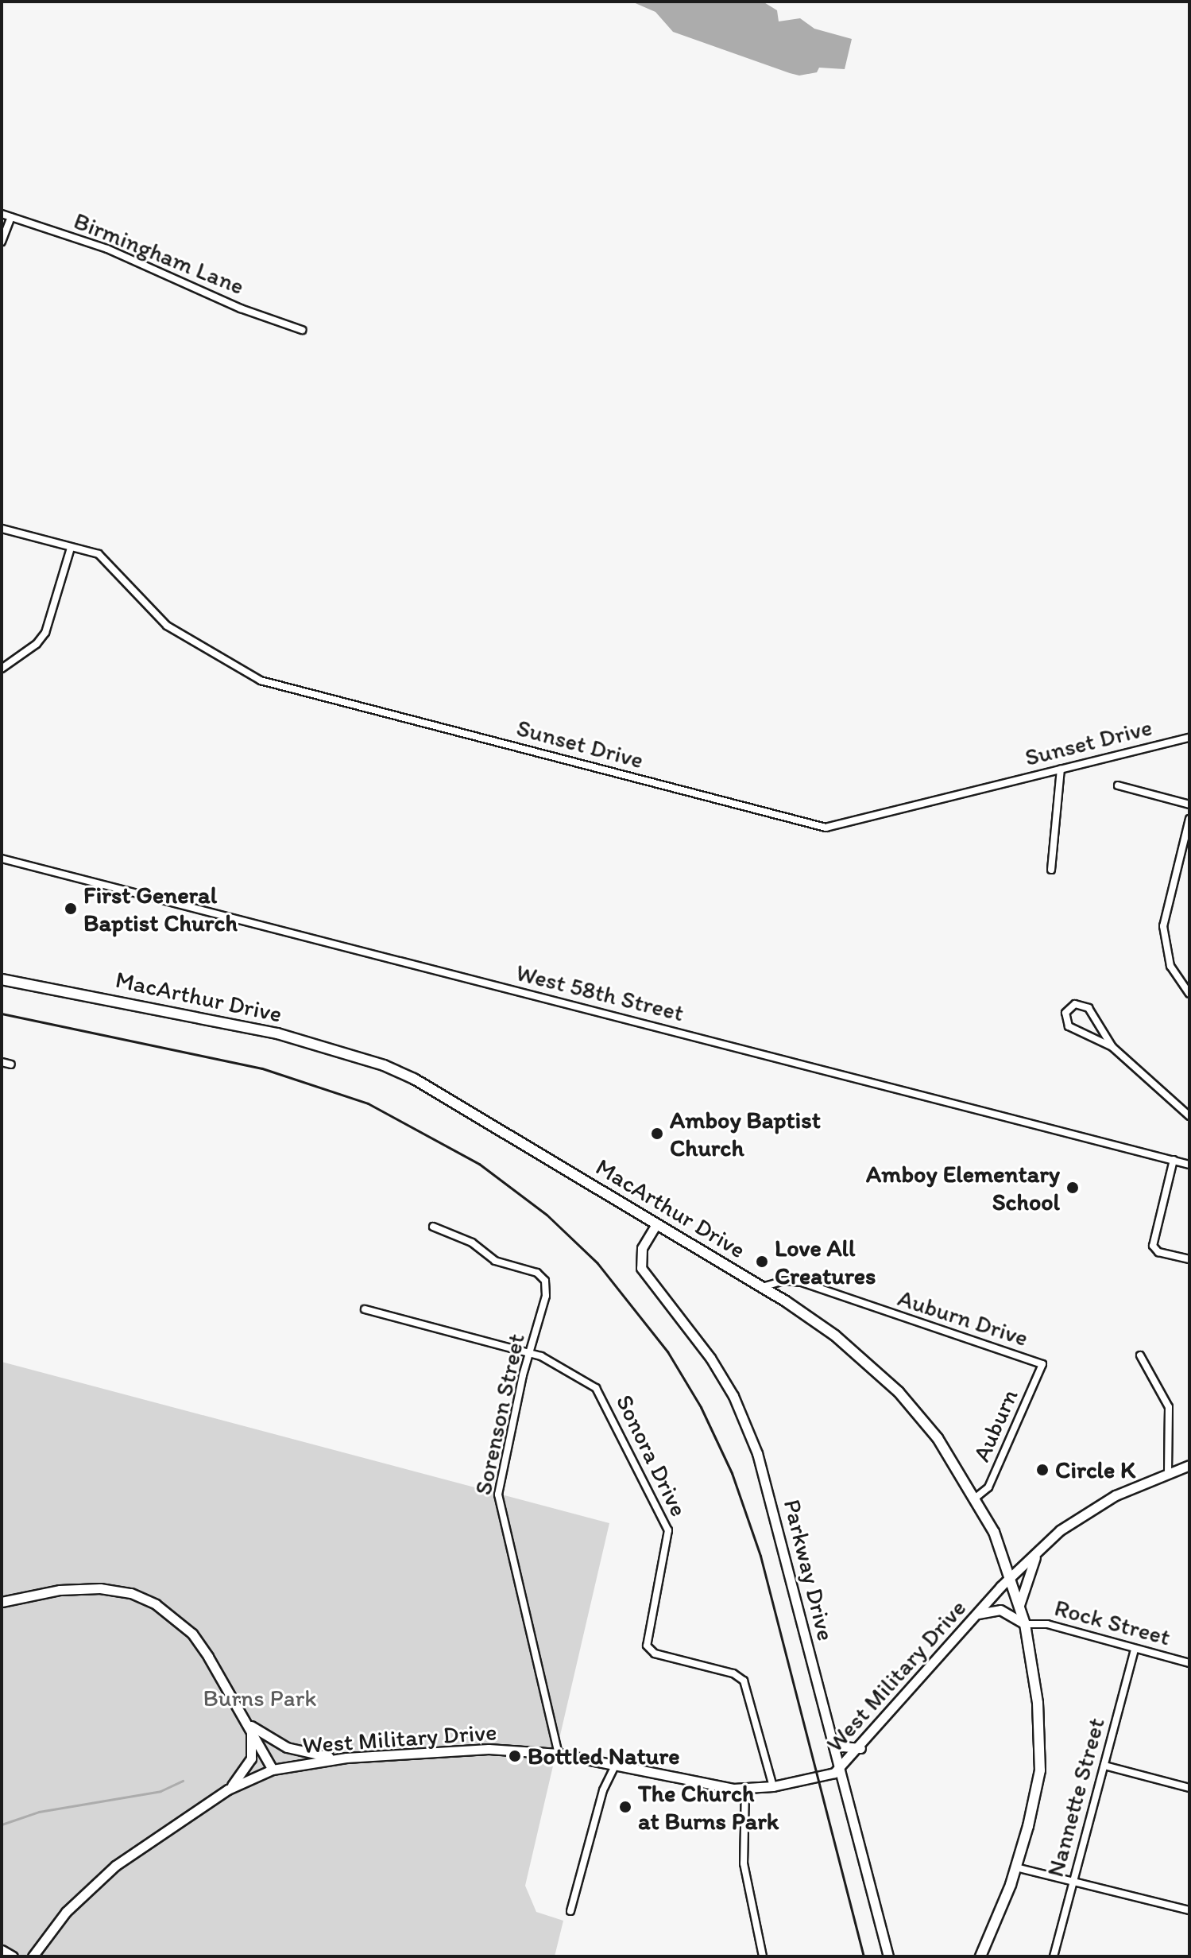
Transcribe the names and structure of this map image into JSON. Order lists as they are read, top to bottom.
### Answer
{
  "streets": {
    "main road": ["MacArthur Drive"],
    "street": [
      "Birmingham Lane",
      "Sunset Drive",
      "West 58th Street",
      "Auburn Drive",
      "Sorenson Street",
      "Auburn",
      "Sonora Drive",
      "Parkway Drive",
      "Rock Street",
      "West Military Drive",
      "Nannette Street"
    ]
  },
  "crossings": [
    ["MacArthur Drive", "Auburn Drive"],
    ["MacArthur Drive", "Auburn"],
    ["MacArthur Drive", "Parkway Drive"],
    ["MacArthur Drive", "Rock Street"],
    ["MacArthur Drive", "West Military Drive"],
    ["Auburn Drive", "Auburn"],
    ["Sorenson Street", "Sonora Drive"],
    ["Sorenson Street", "West Military Drive"],
    ["Sonora Drive", "West Military Drive"],
    ["Parkway Drive", "West Military Drive"],
    ["Rock Street", "Nannette Street"]
  ],
  "parks": ["Burns Park"],
  "places": [
    "First General Baptist Church",
    "Amboy Baptist Church",
    "Amboy Elementary School",
    "Love All Creatures",
    "Circle K",
    "Bottled Nature",
    "The Church at Burns Park"
  ]
}
